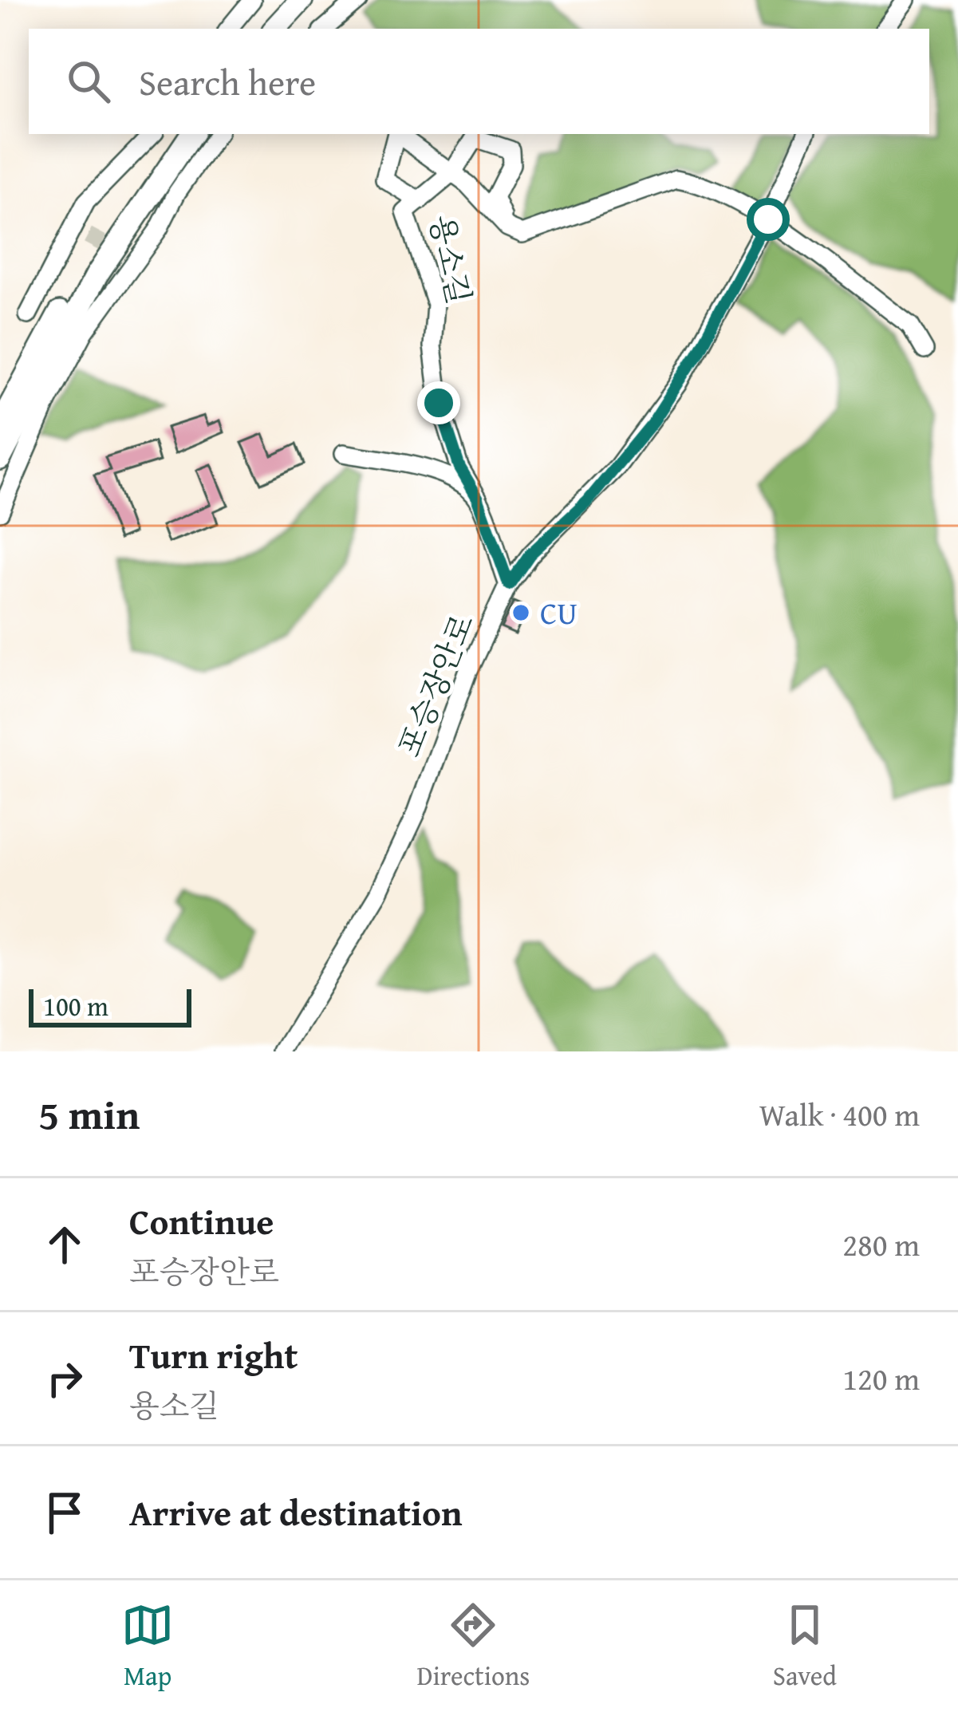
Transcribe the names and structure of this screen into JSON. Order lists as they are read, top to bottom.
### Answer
{
  "streets": {
    "street": ["용소길", "포승장안로"]
  },
  "crossings": [
    ["용소길", "포승장안로"]
  ],
  "places": ["CU"],
  "scale_bar": "100 m",
  "page": {
    "search": "Search here",
    "scale": "100 m",
    "heading": ["5 min", "Walk · 400 m"],
    "list": [
      ["Continue", "포승장안로", "280 m"],
      ["Turn right", "용소길", "120 m"],
      "Arrive at destination"
    ],
    "nav": ["Map", "Directions", "Saved"]
  }
}
